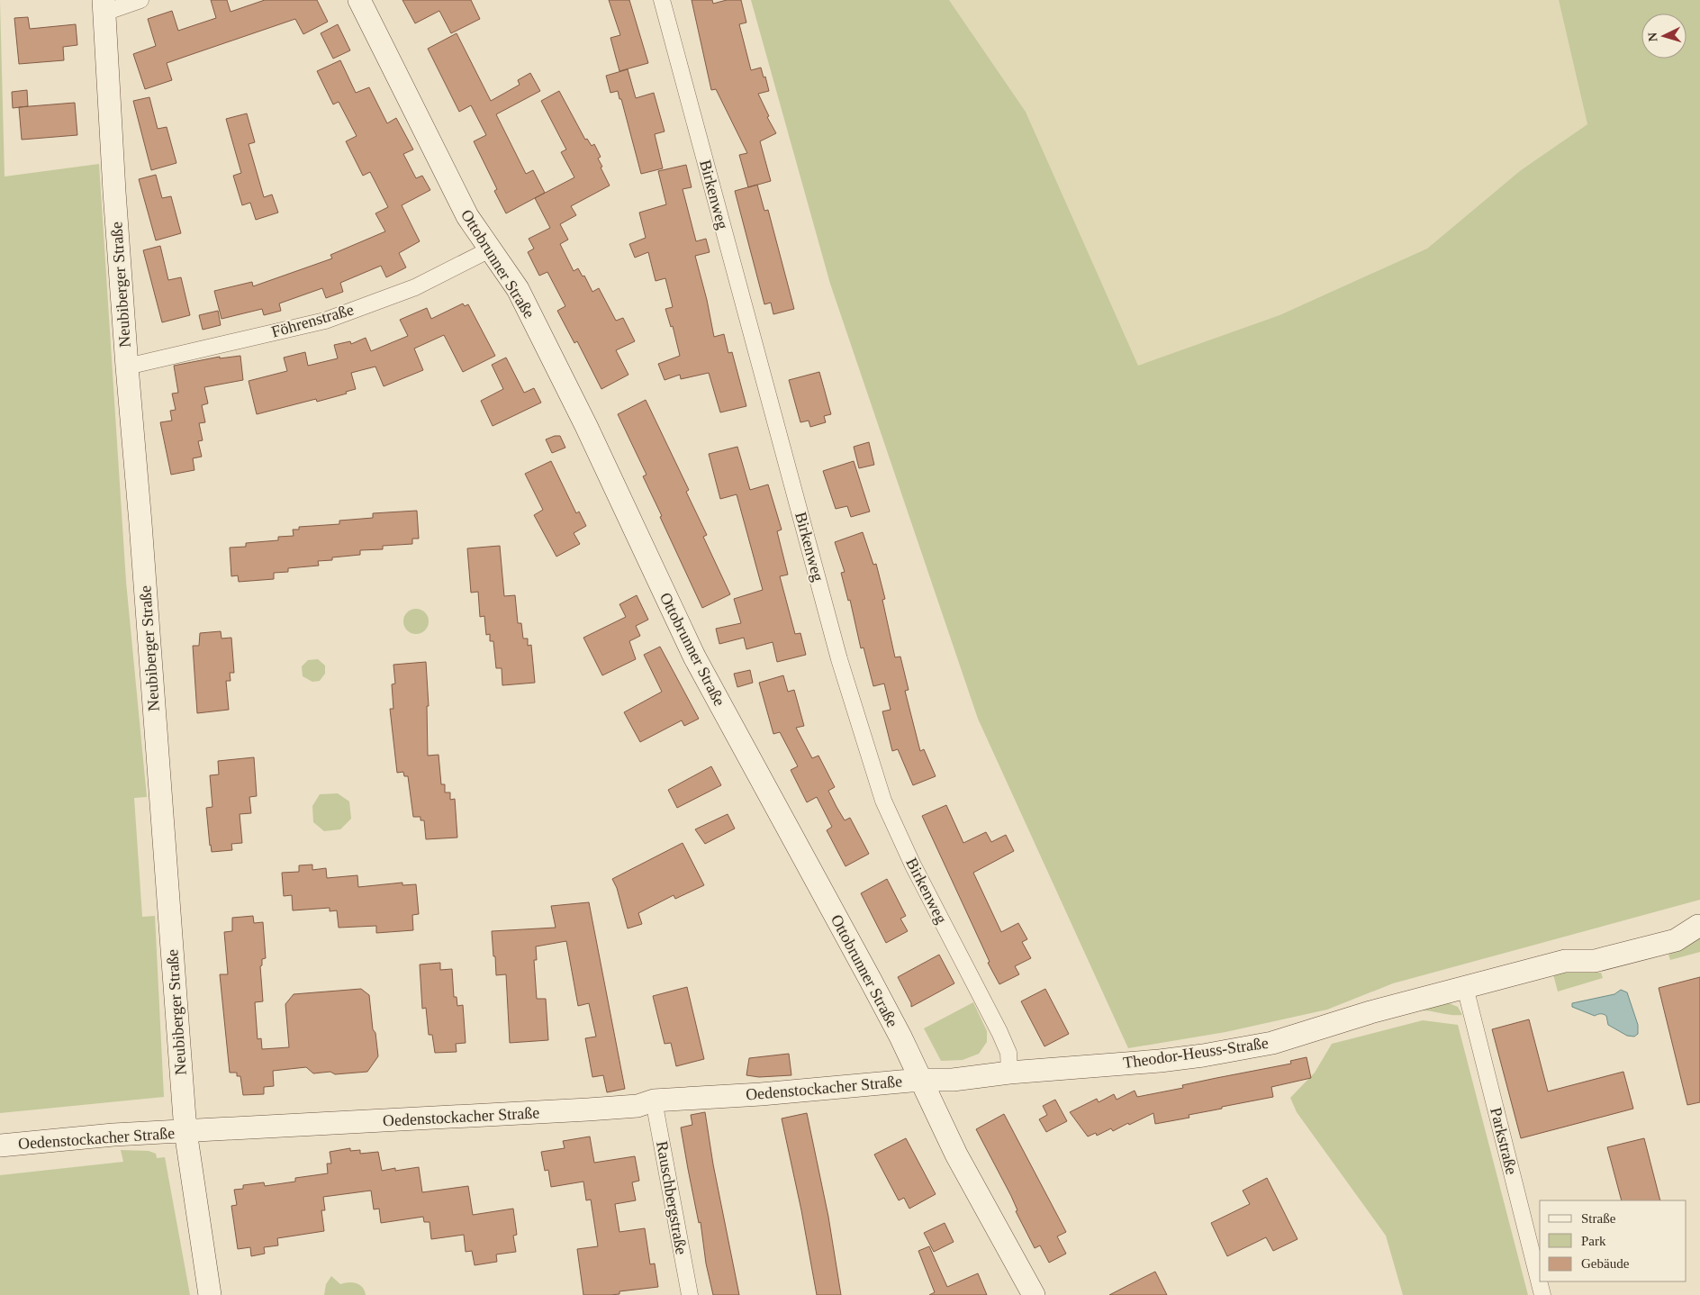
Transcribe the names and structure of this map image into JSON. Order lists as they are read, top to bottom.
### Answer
{
  "streets": {
    "street": [
      "Birkenweg",
      "Ottobrunner Straße",
      "Neubiberger Straße",
      "Föhrenstraße",
      "Theodor-Heuss-Straße",
      "Oedenstockacher Straße",
      "Parkstraße",
      "Rauschbergstraße"
    ]
  },
  "crossings": [
    ["Birkenweg", "Theodor-Heuss-Straße"],
    ["Ottobrunner Straße", "Föhrenstraße"],
    ["Ottobrunner Straße", "Theodor-Heuss-Straße"],
    ["Ottobrunner Straße", "Oedenstockacher Straße"],
    ["Neubiberger Straße", "Föhrenstraße"],
    ["Neubiberger Straße", "Oedenstockacher Straße"],
    ["Theodor-Heuss-Straße", "Oedenstockacher Straße"],
    ["Theodor-Heuss-Straße", "Parkstraße"],
    ["Oedenstockacher Straße", "Rauschbergstraße"]
  ],
  "legend": ["Straße", "Park", "Gebäude"],
  "north": "left"
}
